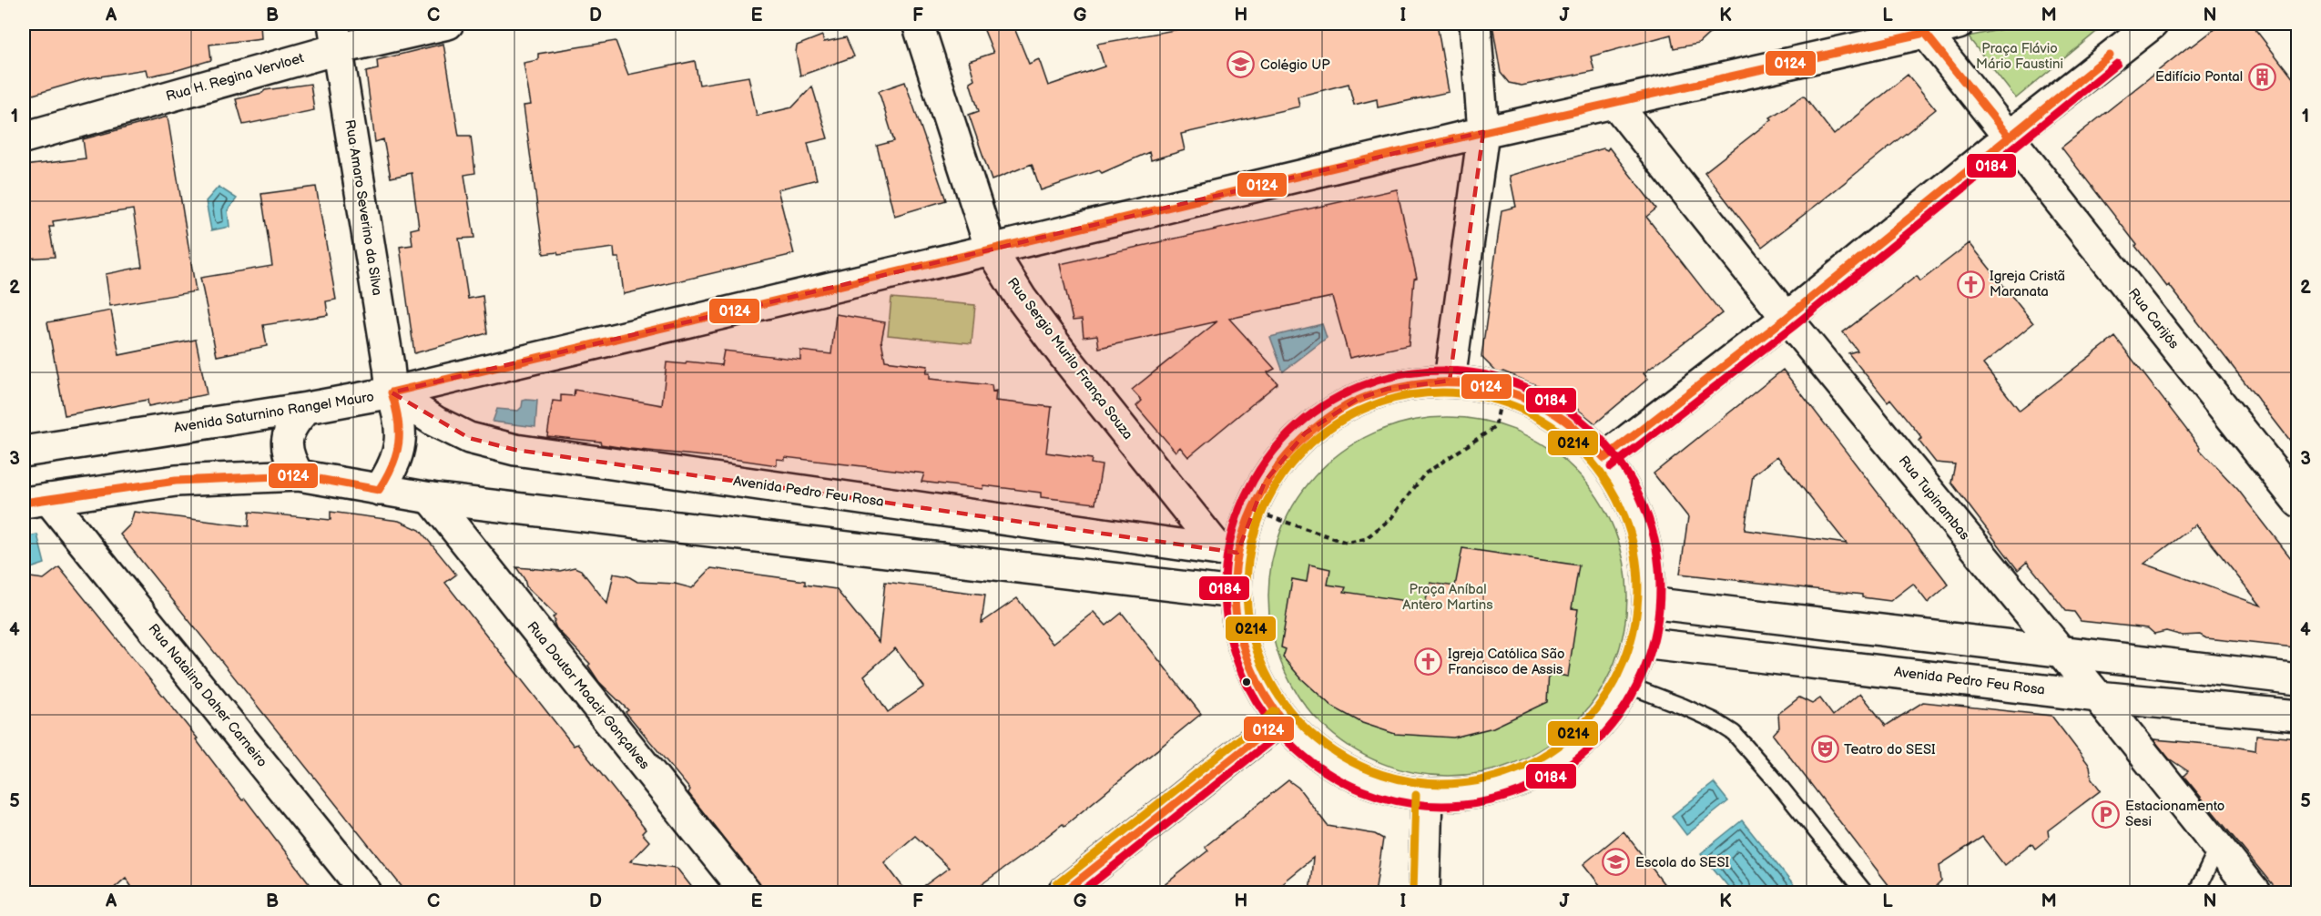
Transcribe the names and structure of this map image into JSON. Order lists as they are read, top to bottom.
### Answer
{
  "streets": {
    "street": [
      "Rua H. Regina Vervloet",
      "Rua Amaro Severino da Silva",
      "Rua Carijós",
      "Rua Sergio Murilo França Souza",
      "Avenida Saturnino Rangel Mauro",
      "Avenida Pedro Feu Rosa",
      "Rua Tupinambas",
      "Rua Natalina Daher Carneiro",
      "Rua Doutor Moacir Gonçalves"
    ]
  },
  "crossings": [
    ["Rua H. Regina Vervloet", "Rua Amaro Severino da Silva"],
    ["Rua Amaro Severino da Silva", "Avenida Saturnino Rangel Mauro"],
    ["Rua Amaro Severino da Silva", "Avenida Pedro Feu Rosa"],
    ["Rua Carijós", "Avenida Saturnino Rangel Mauro"],
    ["Rua Sergio Murilo França Souza", "Avenida Saturnino Rangel Mauro"],
    ["Rua Sergio Murilo França Souza", "Avenida Pedro Feu Rosa"],
    ["Avenida Saturnino Rangel Mauro", "Avenida Pedro Feu Rosa"],
    ["Avenida Saturnino Rangel Mauro", "Rua Tupinambas"],
    ["Avenida Pedro Feu Rosa", "Rua Tupinambas"]
  ],
  "parks": ["Praça Flávio Mário Faustini", "Praça Aníbal Antero Martins"],
  "places": {
    "school or university": ["Colégio UP", "Escola do SESI"],
    "building": ["Edifício Pontal"],
    "church": ["Igreja Cristã Maranata", "Igreja Católica São Francisco de Assis"],
    "theatre": ["Teatro do SESI"],
    "parking": ["Estacionamento Sesi"]
  },
  "lines": ["transit line 0124", "transit line 0184", "transit line 0214"],
  "grid": {
    "columns": [
      "A",
      "B",
      "C",
      "D",
      "E",
      "F",
      "G",
      "H",
      "I",
      "J",
      "K",
      "L",
      "M",
      "N"
    ],
    "rows": [
      "1",
      "2",
      "3",
      "4",
      "5"
    ]
  }
}
